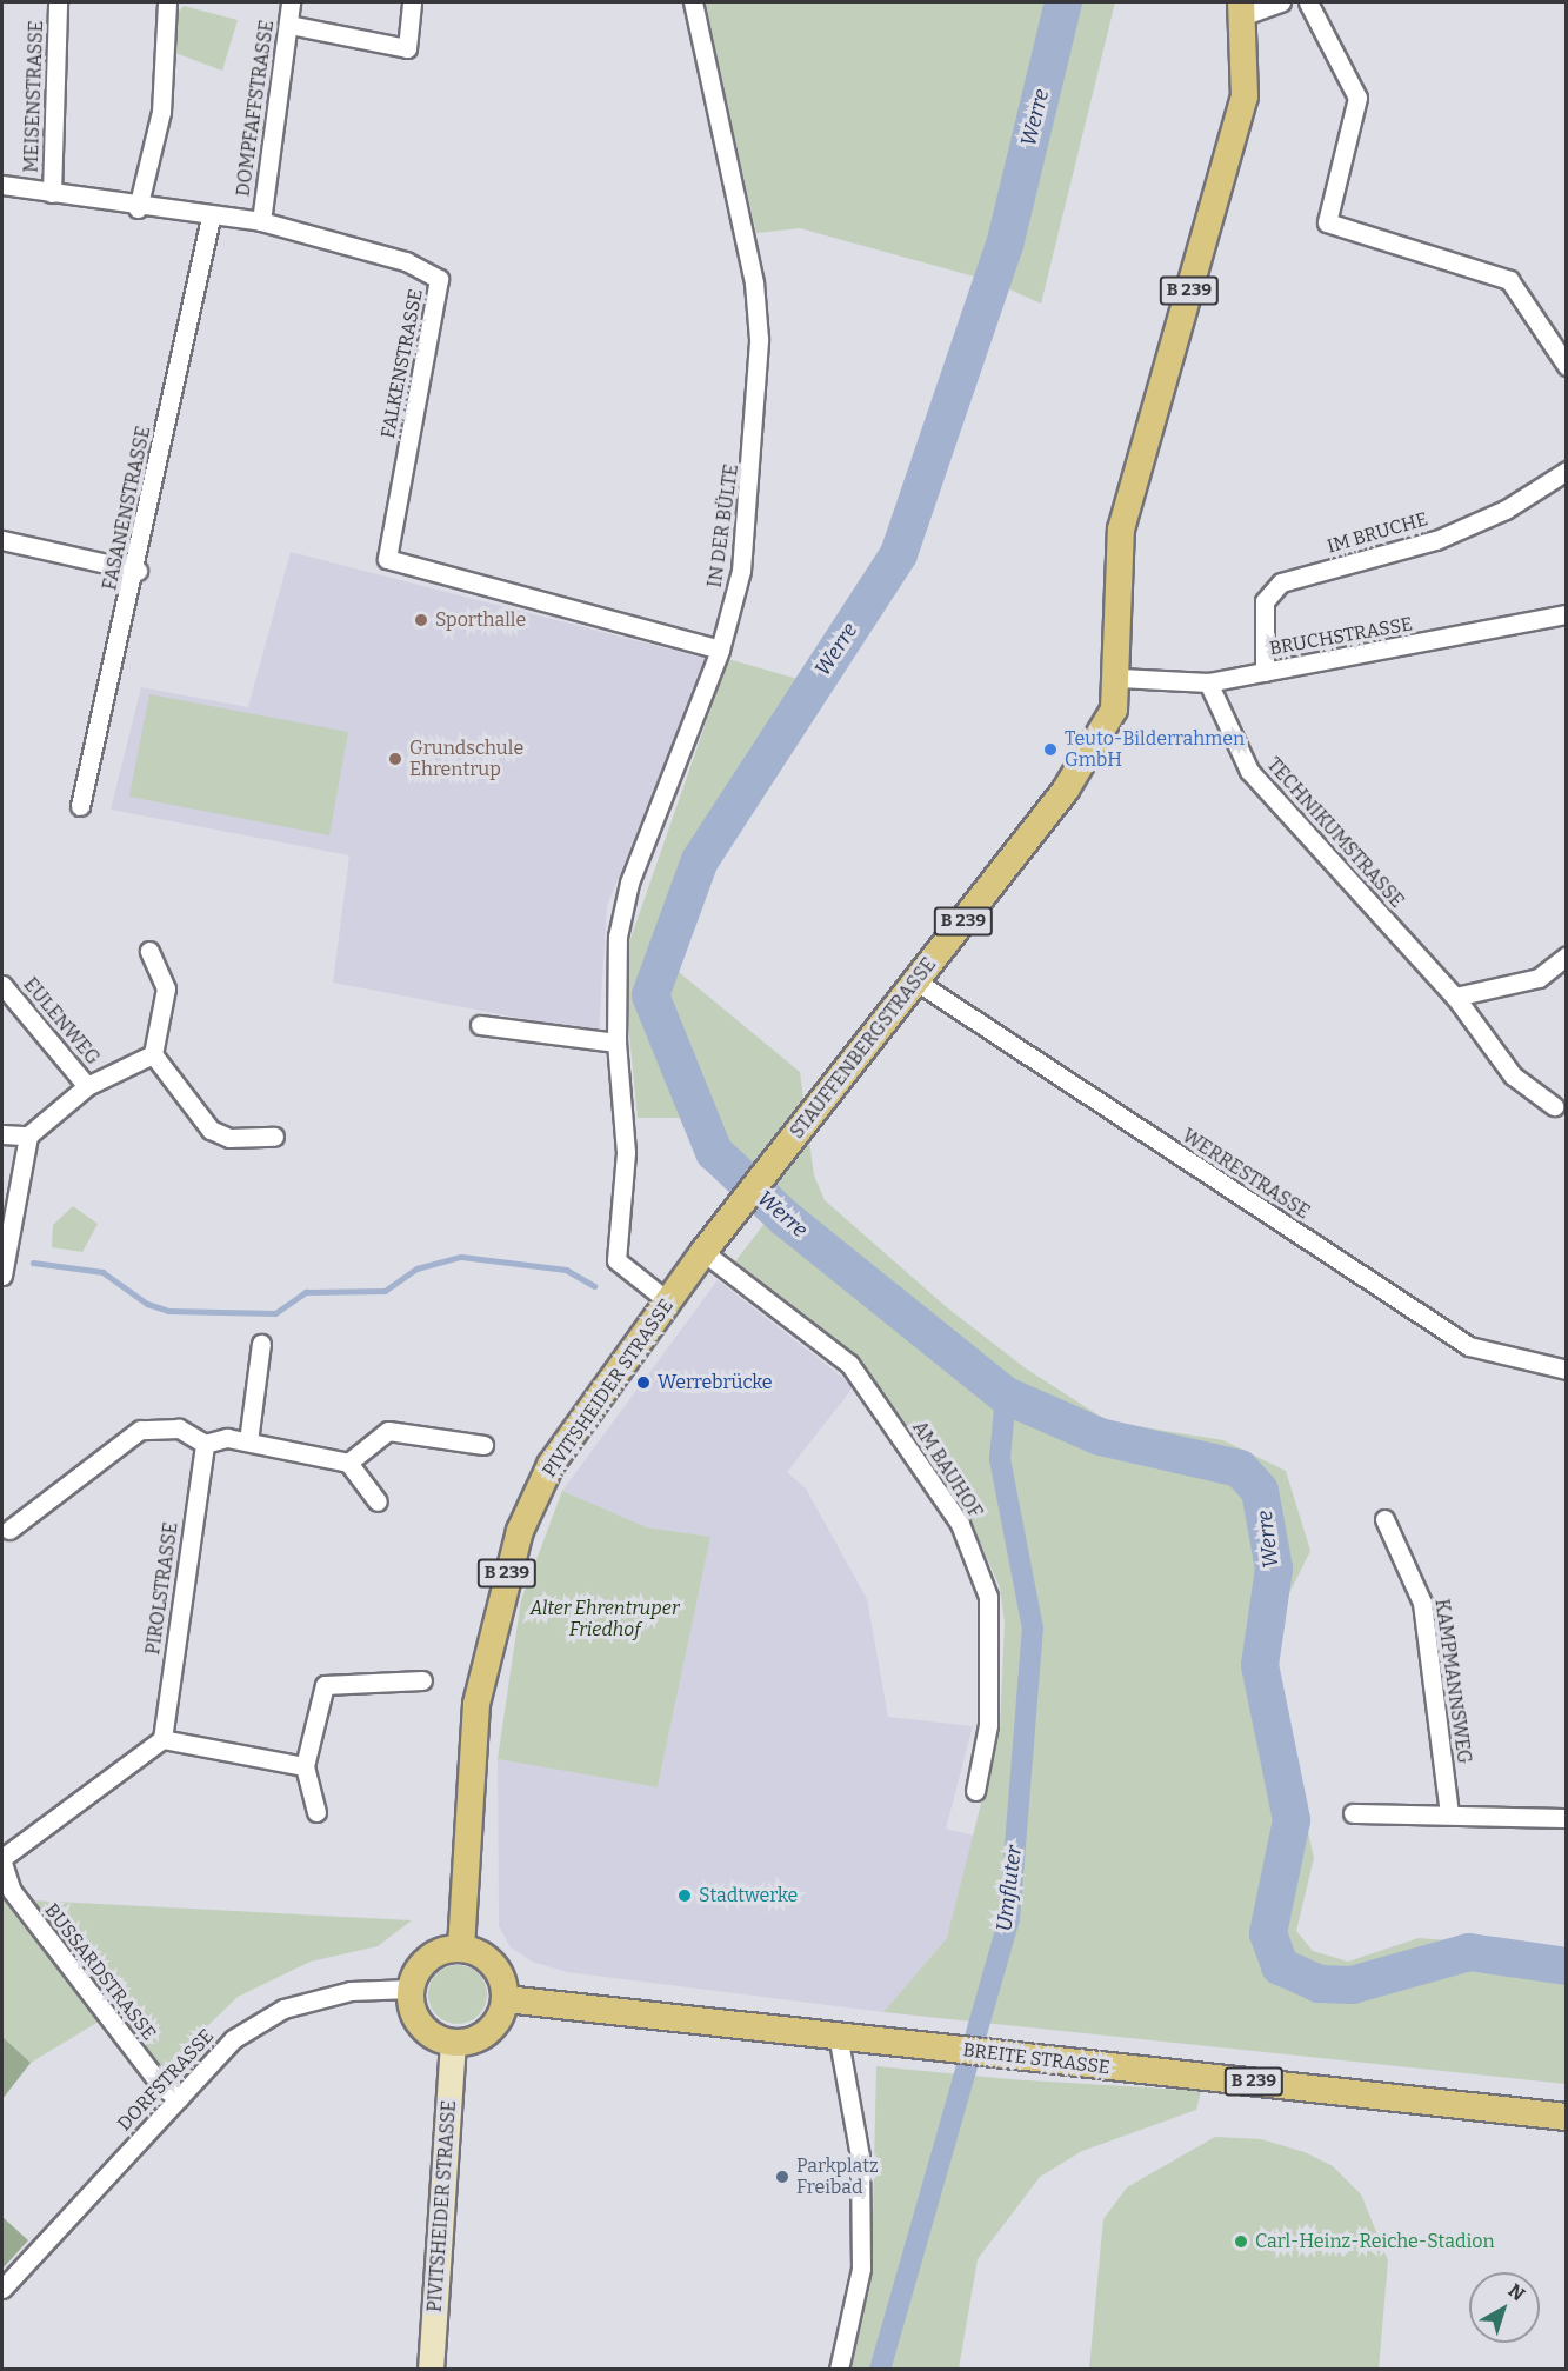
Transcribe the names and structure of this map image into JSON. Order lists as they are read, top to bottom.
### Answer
{
  "streets": {
    "main road": [
      "B 239",
      "STAUFFENBERGSTRASSE",
      "PIVITSHEIDER STRASSE",
      "BREITE STRASSE"
    ],
    "street": [
      "MEISENSTRASSE",
      "DOMPFAFFSTRASSE",
      "FALKENSTRASSE",
      "FASANENSTRASSE",
      "IN DER BÜLTE",
      "IM BRUCHE",
      "BRUCHSTRASSE",
      "TECHNIKUMSTRASSE",
      "EULENWEG",
      "WERRESTRASSE",
      "AM BAUHOF",
      "PIROLSTRASSE",
      "KAMPMANNSWEG",
      "BUSSARDSTRASSE",
      "DORFSTRASSE"
    ]
  },
  "crossings": [
    ["MEISENSTRASSE", "FALKENSTRASSE"],
    ["DOMPFAFFSTRASSE", "FALKENSTRASSE"],
    ["FALKENSTRASSE", "FASANENSTRASSE"],
    ["FALKENSTRASSE", "IN DER BÜLTE"],
    ["IN DER BÜLTE", "PIVITSHEIDER STRASSE"],
    ["IM BRUCHE", "BRUCHSTRASSE"],
    ["BRUCHSTRASSE", "TECHNIKUMSTRASSE"],
    ["BRUCHSTRASSE", "STAUFFENBERGSTRASSE"],
    ["STAUFFENBERGSTRASSE", "WERRESTRASSE"],
    ["STAUFFENBERGSTRASSE", "PIVITSHEIDER STRASSE"],
    ["STAUFFENBERGSTRASSE", "AM BAUHOF"],
    ["PIVITSHEIDER STRASSE", "AM BAUHOF"],
    ["PIVITSHEIDER STRASSE", "BREITE STRASSE"],
    ["PIVITSHEIDER STRASSE", "DORFSTRASSE"],
    ["BUSSARDSTRASSE", "DORFSTRASSE"],
    ["BREITE STRASSE", "DORFSTRASSE"]
  ],
  "water": ["Werre", "Umfluter"],
  "parks": ["Alter Ehrentruper Friedhof"],
  "places": [
    "Sporthalle",
    "Teuto-Bilderrahmen GmbH",
    "Grundschule Ehrentrup",
    "Werrebrücke",
    "Stadtwerke",
    "Parkplatz Freibad",
    "Carl-Heinz-Reiche-Stadion"
  ],
  "north": "top right"
}
